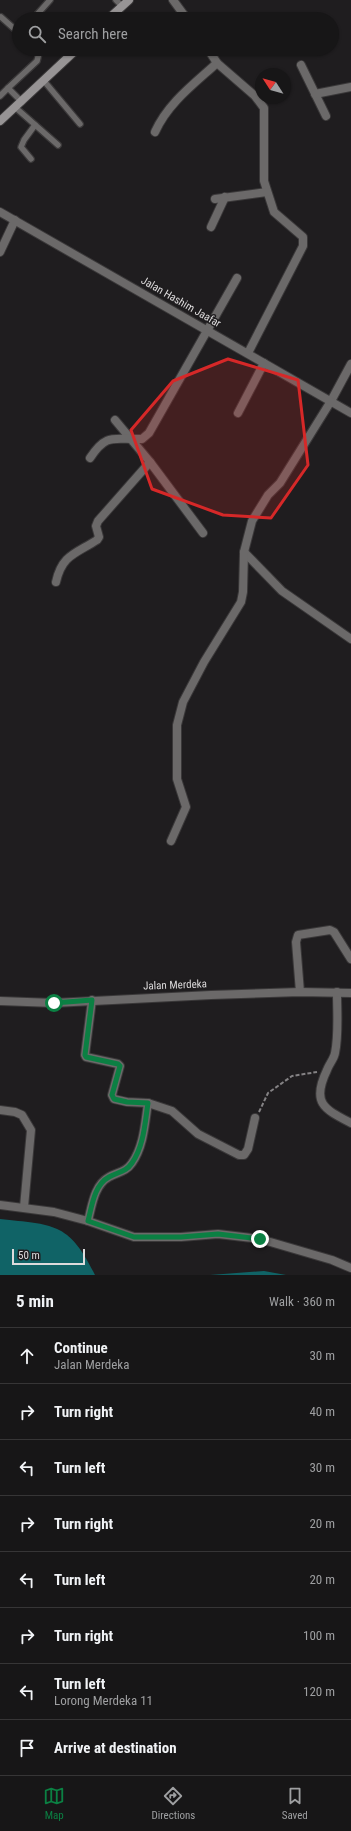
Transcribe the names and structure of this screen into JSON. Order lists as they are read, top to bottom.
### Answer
{
  "streets": {
    "street": ["Jalan Hashim Jaafar", "Jalan Merdeka"]
  },
  "scale_bar": "50 m",
  "north": "top left",
  "page": {
    "search": "Search here",
    "scale": "50 m",
    "heading": ["5 min", "Walk · 360 m"],
    "list": [
      ["Continue", "Jalan Merdeka", "30 m"],
      ["Turn right", "40 m"],
      ["Turn left", "30 m"],
      ["Turn right", "20 m"],
      ["Turn left", "20 m"],
      ["Turn right", "100 m"],
      ["Turn left", "Lorong Merdeka 11", "120 m"],
      "Arrive at destination"
    ],
    "nav": ["Map", "Directions", "Saved"]
  }
}
